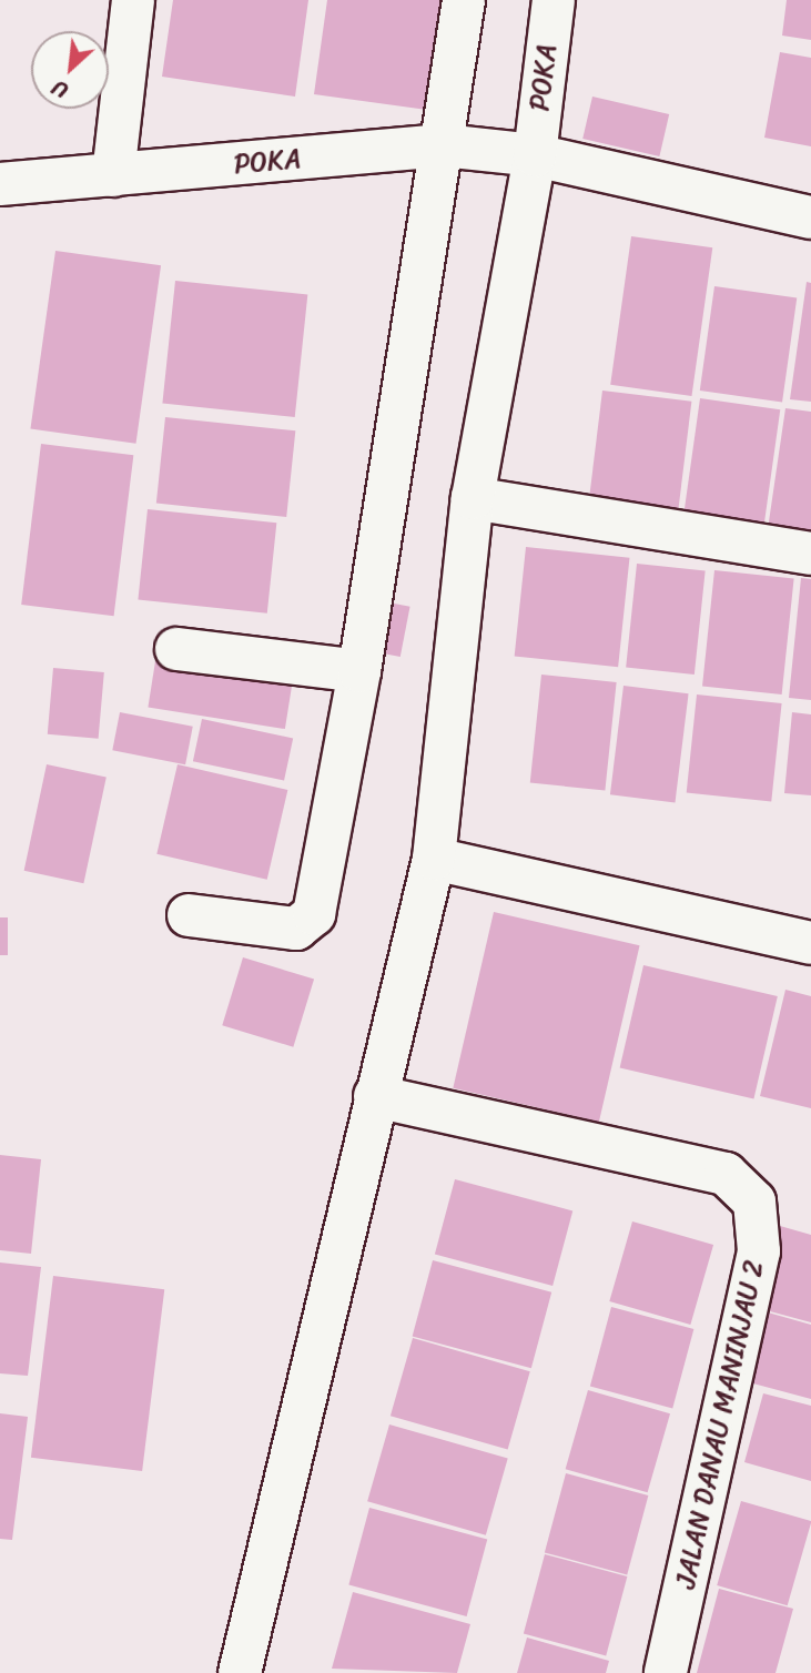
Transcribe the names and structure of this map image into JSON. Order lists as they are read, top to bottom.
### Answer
{
  "streets": {
    "street": ["POKA", "JALAN DANAU MANINJAU 2"]
  },
  "crossings": [
    ["POKA", "JALAN DANAU MANINJAU 2"]
  ],
  "north": "bottom left"
}
